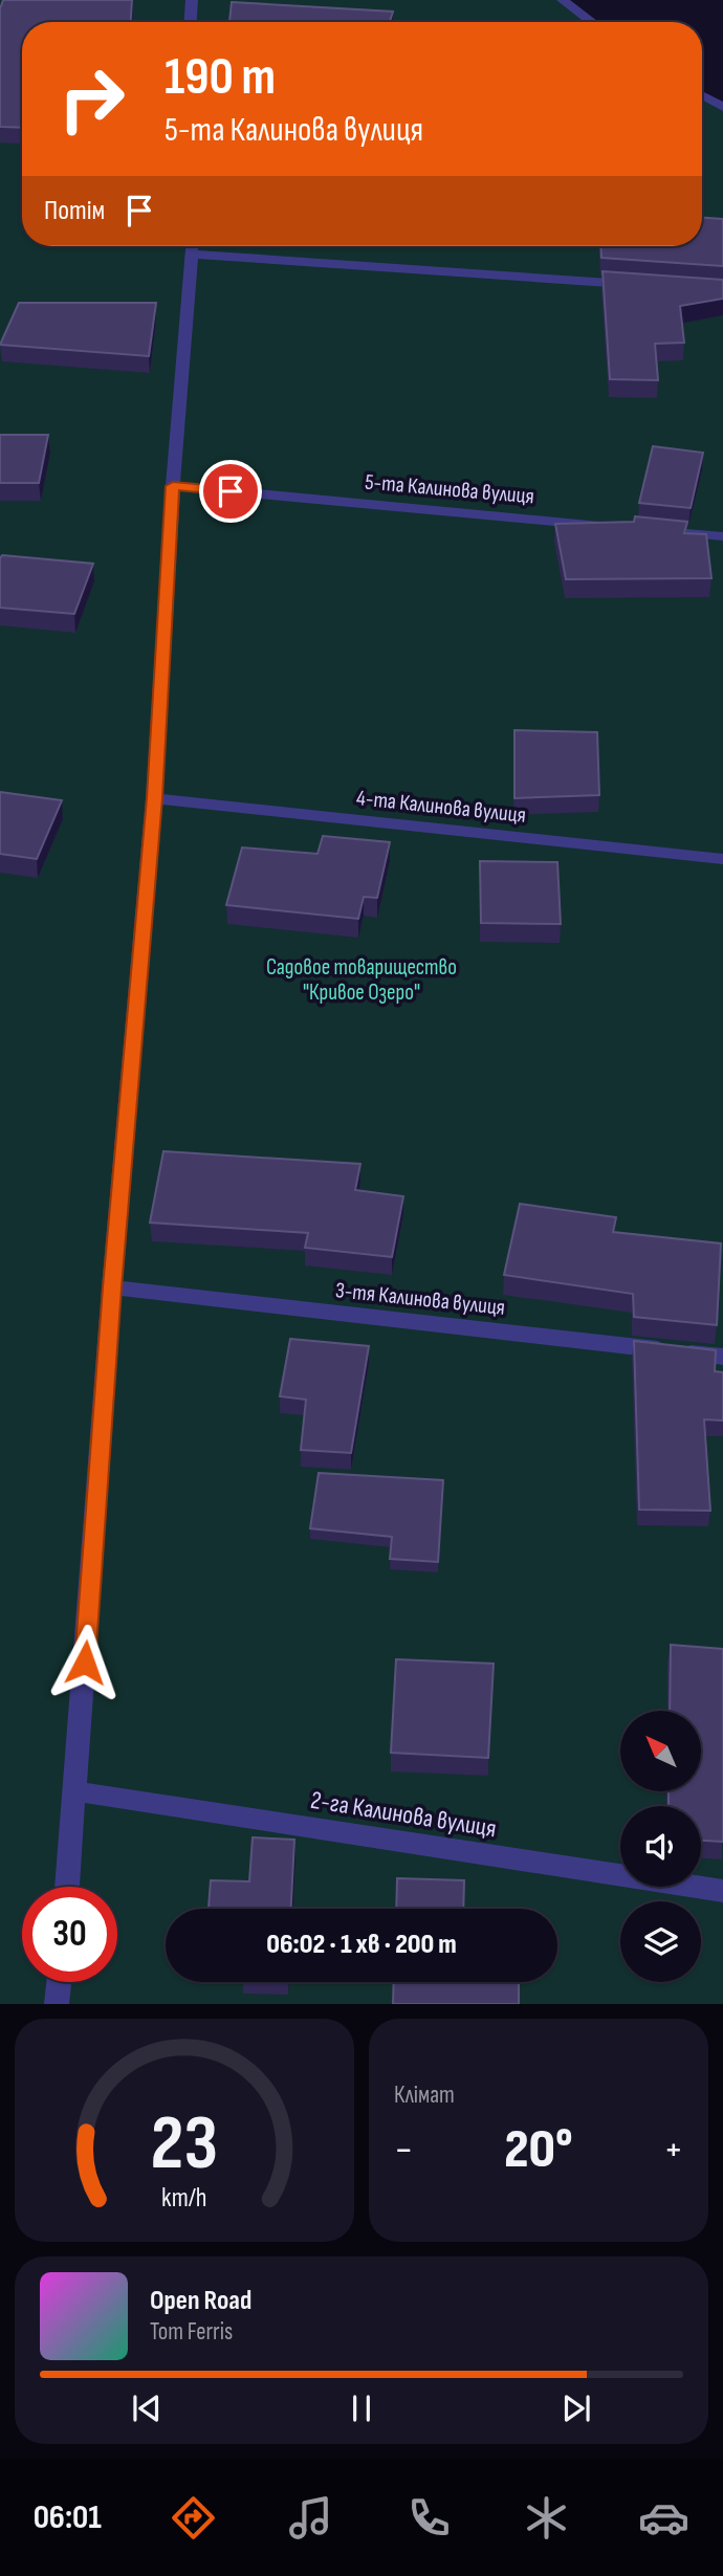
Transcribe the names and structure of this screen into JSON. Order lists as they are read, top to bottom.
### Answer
{
  "streets": {
    "street": [
      "5-та Калинова вулиця",
      "4-та Калинова вулиця",
      "3-тя Калинова вулиця",
      "2-га Калинова вулиця"
    ]
  },
  "parks": ["Садовое товарищество \"Кривое Озеро\""],
  "north": "top left",
  "page": {
    "turn": ["190 m", "5-та Калинова вулиця"],
    "then": "Потім",
    "limit": "30",
    "trip": "06:02 · 1 хв · 200 m",
    "tile": "Клімат",
    "heat": ["−", "20°", "+"],
    "song": ["Open Road", "Tom Ferris"],
    "tabs": "06:01",
    "gauge": ["23", "km/h"]
  }
}
